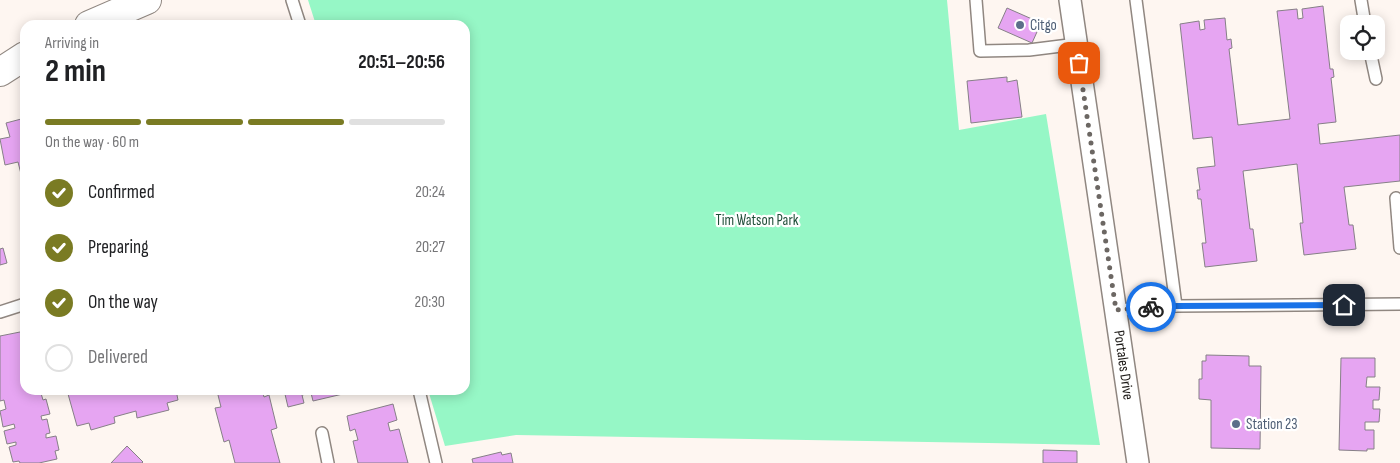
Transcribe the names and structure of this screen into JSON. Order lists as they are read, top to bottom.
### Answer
{
  "streets": {
    "street": ["Portales Drive"]
  },
  "parks": ["Tim Watson Park"],
  "places": ["Citgo", "Station 23"],
  "page": {
    "heading": ["2 min", "Arriving in", "20:51–20:56"],
    "bar": "On the way · 60 m",
    "list": [
      ["Confirmed", "20:24"],
      ["Preparing", "20:27"],
      ["On the way", "20:30"],
      "Delivered"
    ]
  }
}
